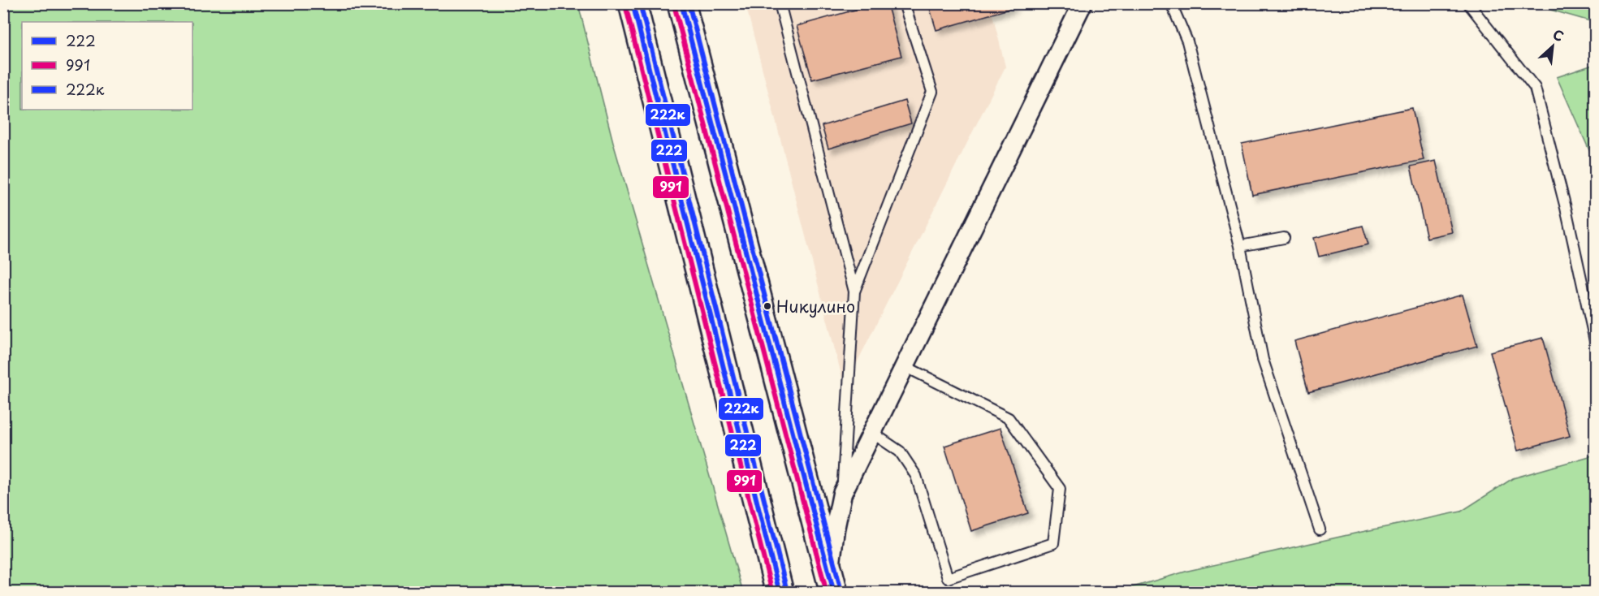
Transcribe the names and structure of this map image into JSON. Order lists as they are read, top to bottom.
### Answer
{
  "places": ["Никулино"],
  "lines": ["transit line 222", "transit line 222к", "transit line 991"],
  "legend": ["222", "991", "222к"],
  "north": "top right"
}
